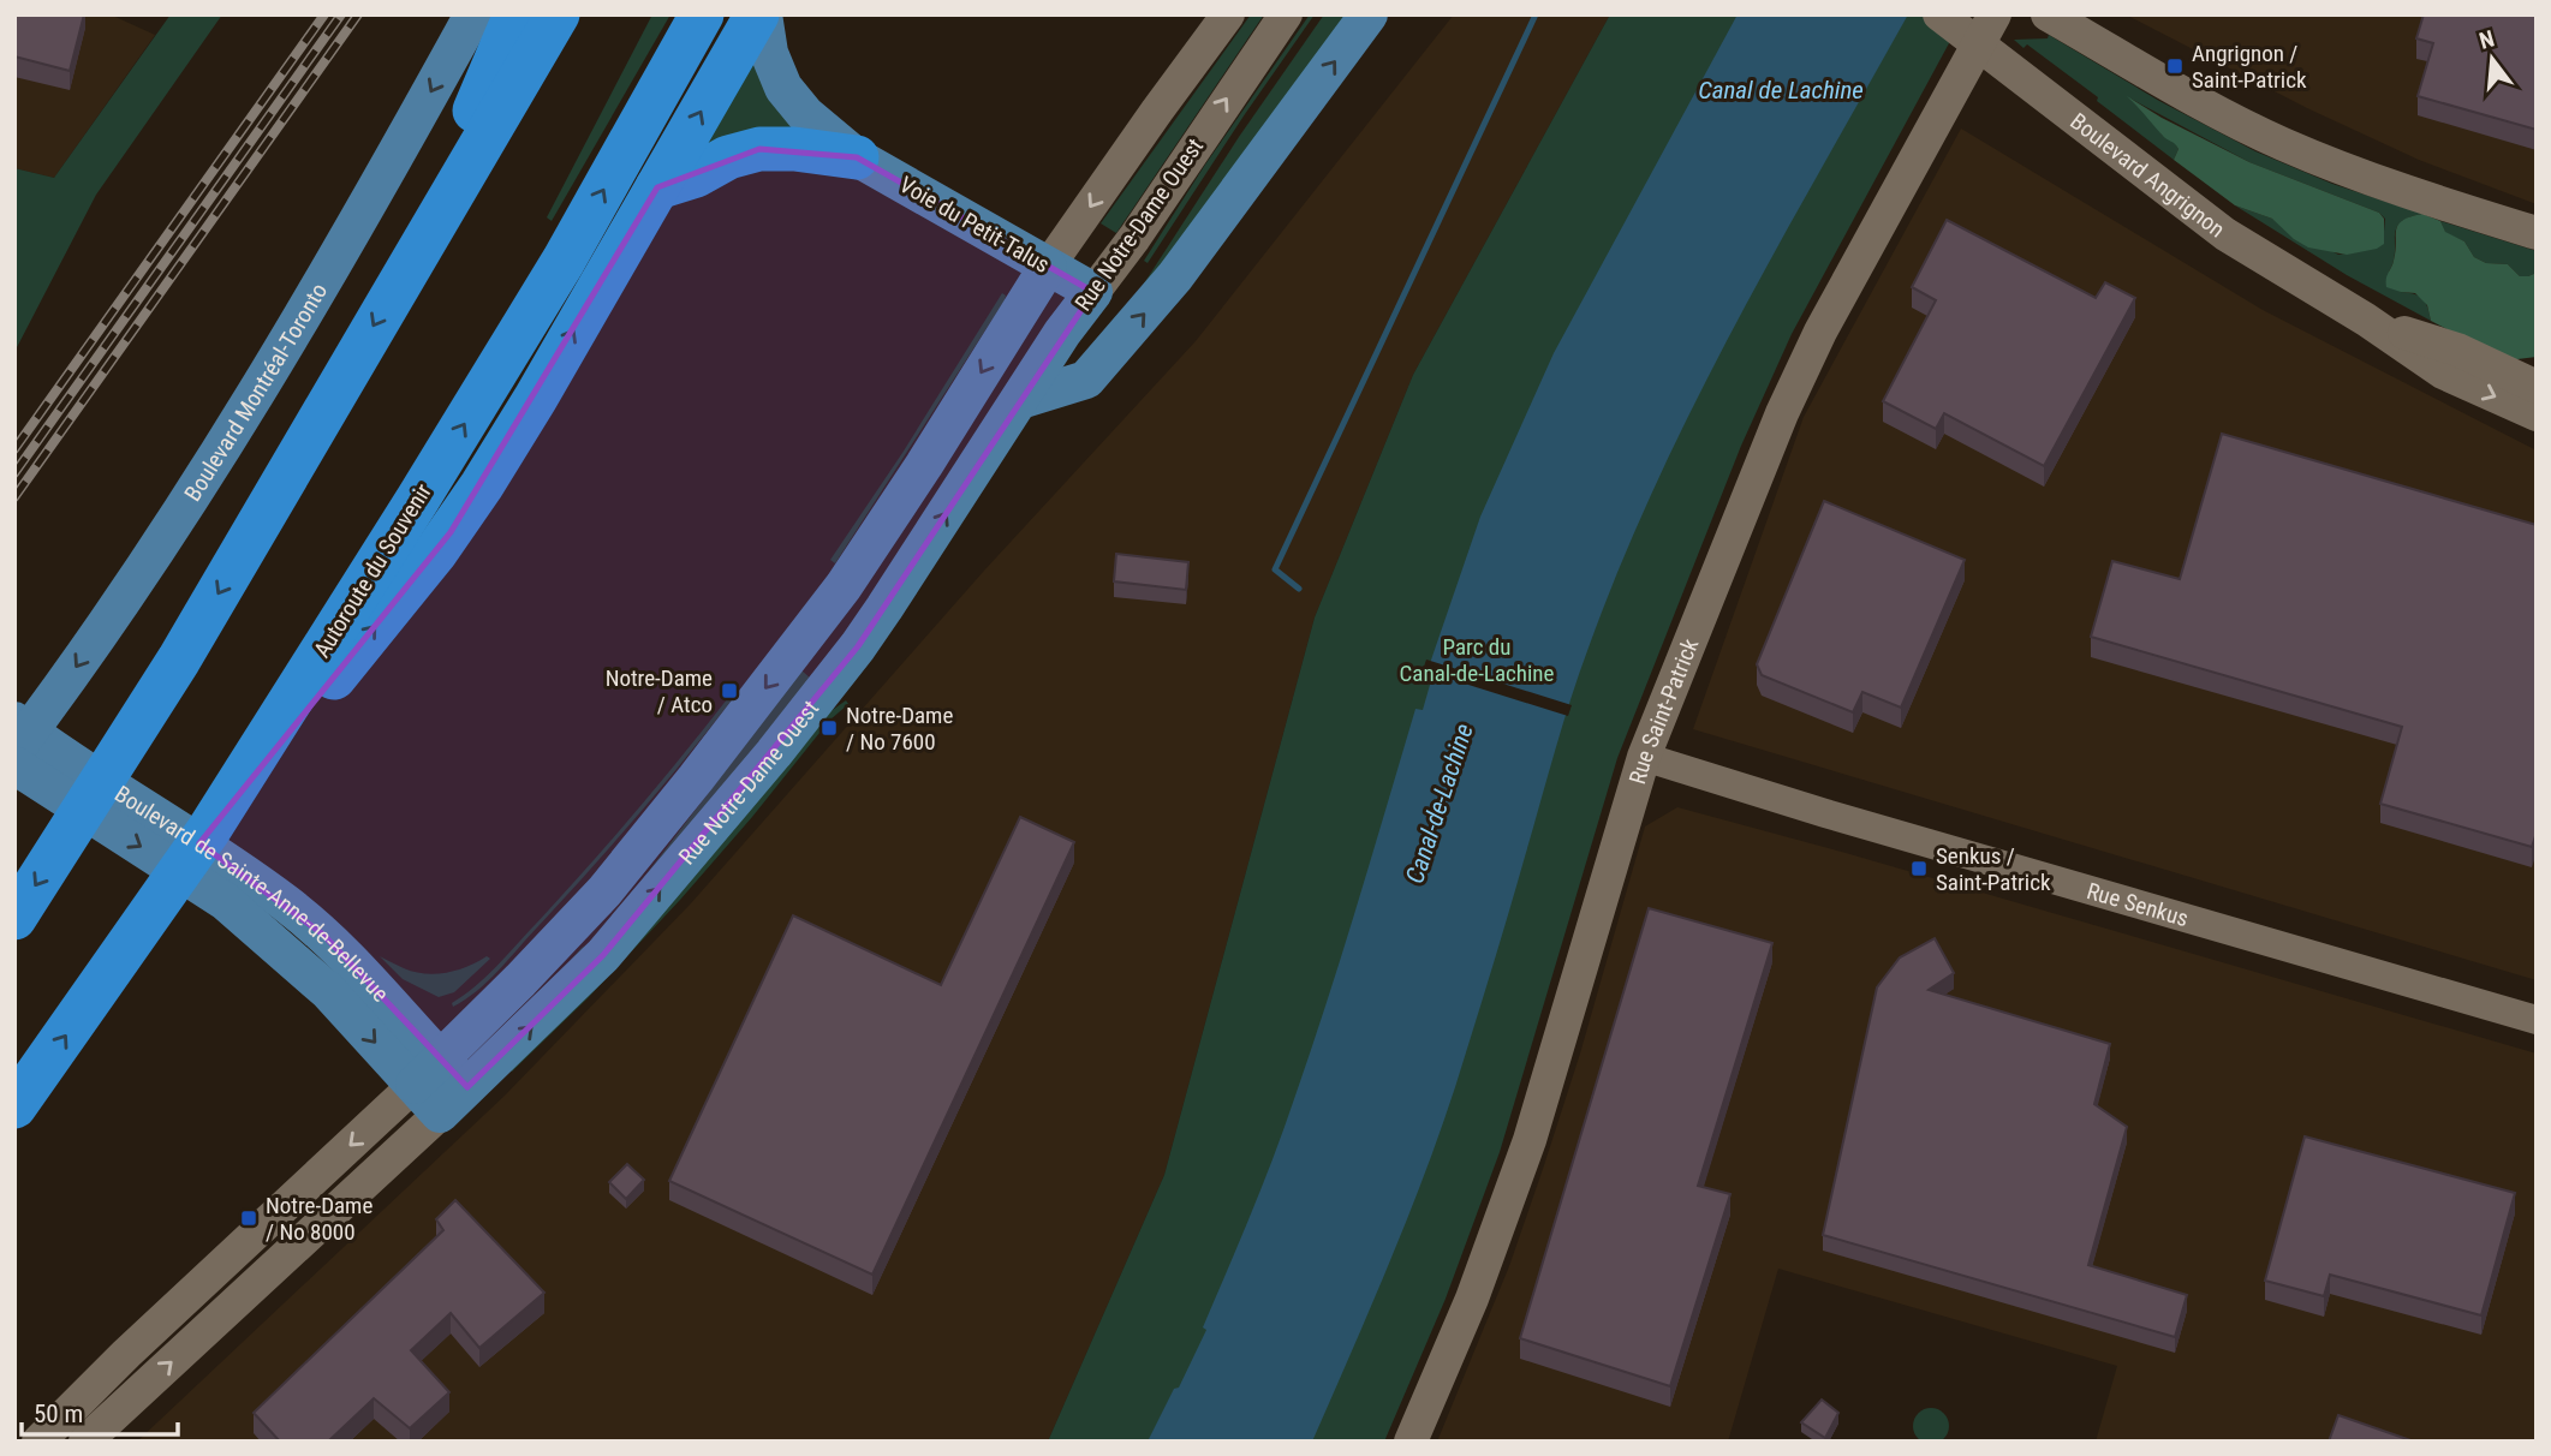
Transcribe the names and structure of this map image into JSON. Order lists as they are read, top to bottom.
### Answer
{
  "streets": {
    "highway": ["Autoroute du Souvenir"],
    "main road": [
      "Boulevard Angrignon",
      "Voie du Petit-Talus",
      "Rue Notre-Dame Ouest",
      "Boulevard Montréal-Toronto",
      "Rue Saint-Patrick",
      "Boulevard de Sainte-Anne-de-Bellevue"
    ],
    "street": ["Rue Senkus"]
  },
  "crossings": [
    ["Voie du Petit-Talus", "Rue Notre-Dame Ouest"],
    ["Rue Notre-Dame Ouest", "Boulevard de Sainte-Anne-de-Bellevue"],
    ["Boulevard Montréal-Toronto", "Boulevard de Sainte-Anne-de-Bellevue"],
    ["Rue Saint-Patrick", "Rue Senkus"]
  ],
  "one_way": ["Boulevard Montréal-Toronto"],
  "water": ["Canal de Lachine", "Canal-de-Lachine"],
  "parks": ["Parc du Canal-de-Lachine"],
  "places": {
    "transit": [
      "Angrignon / Saint-Patrick",
      "Notre-Dame / Atco",
      "Notre-Dame / No 7600",
      "Senkus / Saint-Patrick",
      "Notre-Dame / No 8000"
    ]
  },
  "scale_bar": "50 m",
  "north": "top"
}
